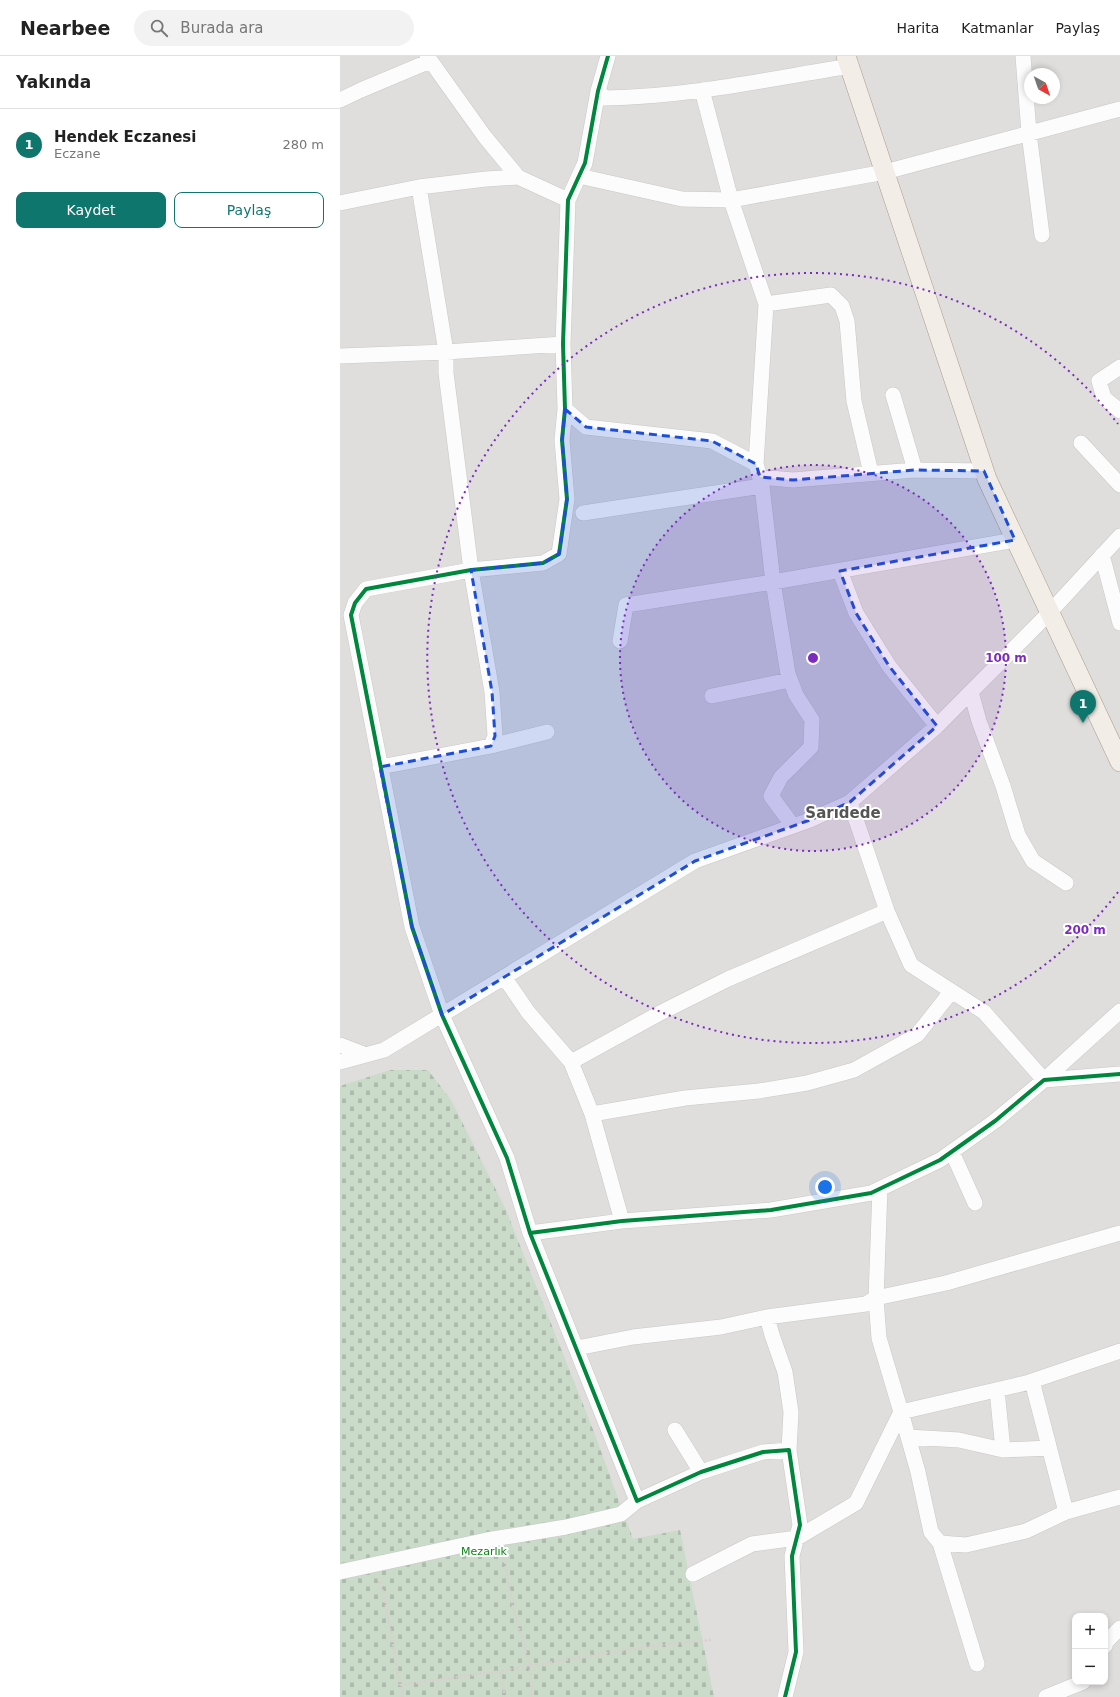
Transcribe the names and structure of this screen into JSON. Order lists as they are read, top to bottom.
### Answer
{
  "districts": ["Sarıdede"],
  "parks": ["Mezarlık"],
  "north": "bottom right",
  "page": {
    "header": "Nearbee",
    "search": "Burada ara",
    "nav": ["Harita", "Katmanlar", "Paylaş"],
    "heading": "Yakında",
    "list": [
      {
        "mark": "1",
        "name": "Hendek Eczanesi",
        "note": "Eczane",
        "value": "280 m"
      }
    ],
    "buttons": ["Kaydet", "Paylaş"],
    "pins": "1",
    "map_buttons": ["+", "−"]
  },
  "rings": ["100 m", "200 m"]
}
